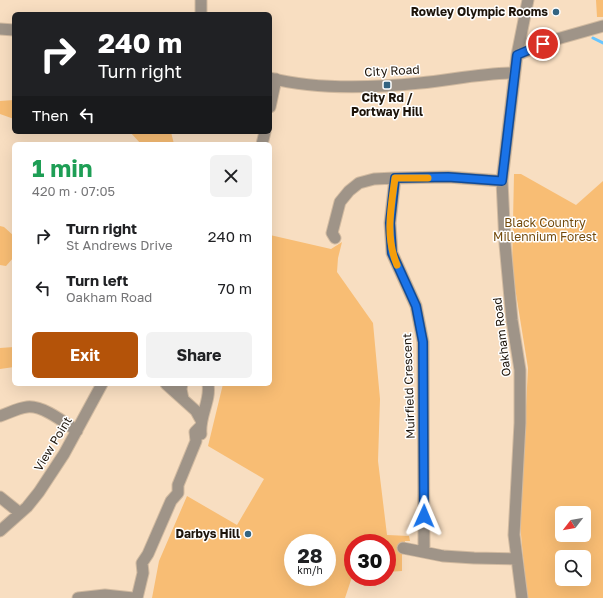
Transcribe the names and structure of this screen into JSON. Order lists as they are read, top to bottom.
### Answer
{
  "streets": {
    "street": [
      "City Road",
      "Oakham Road",
      "Muirfield Crescent",
      "View Point"
    ]
  },
  "crossings": [
    ["City Road", "Oakham Road"]
  ],
  "parks": ["Black Country Millennium Forest"],
  "places": {
    "other": ["Rowley Olympic Rooms", "Darbys Hill"],
    "transit": ["City Rd / Portway Hill"]
  },
  "north": "bottom left",
  "page": {
    "turn": ["240 m", "Turn right"],
    "then": "Then",
    "heading": ["1 min", "420 m · 07:05"],
    "list": [
      {
        "name": "Turn right",
        "note": "St Andrews Drive",
        "value": "240 m"
      },
      {
        "name": "Turn left",
        "note": "Oakham Road",
        "value": "70 m"
      }
    ],
    "buttons": ["Exit", "Share"],
    "speed": "28 km/h",
    "limit": "30"
  }
}
